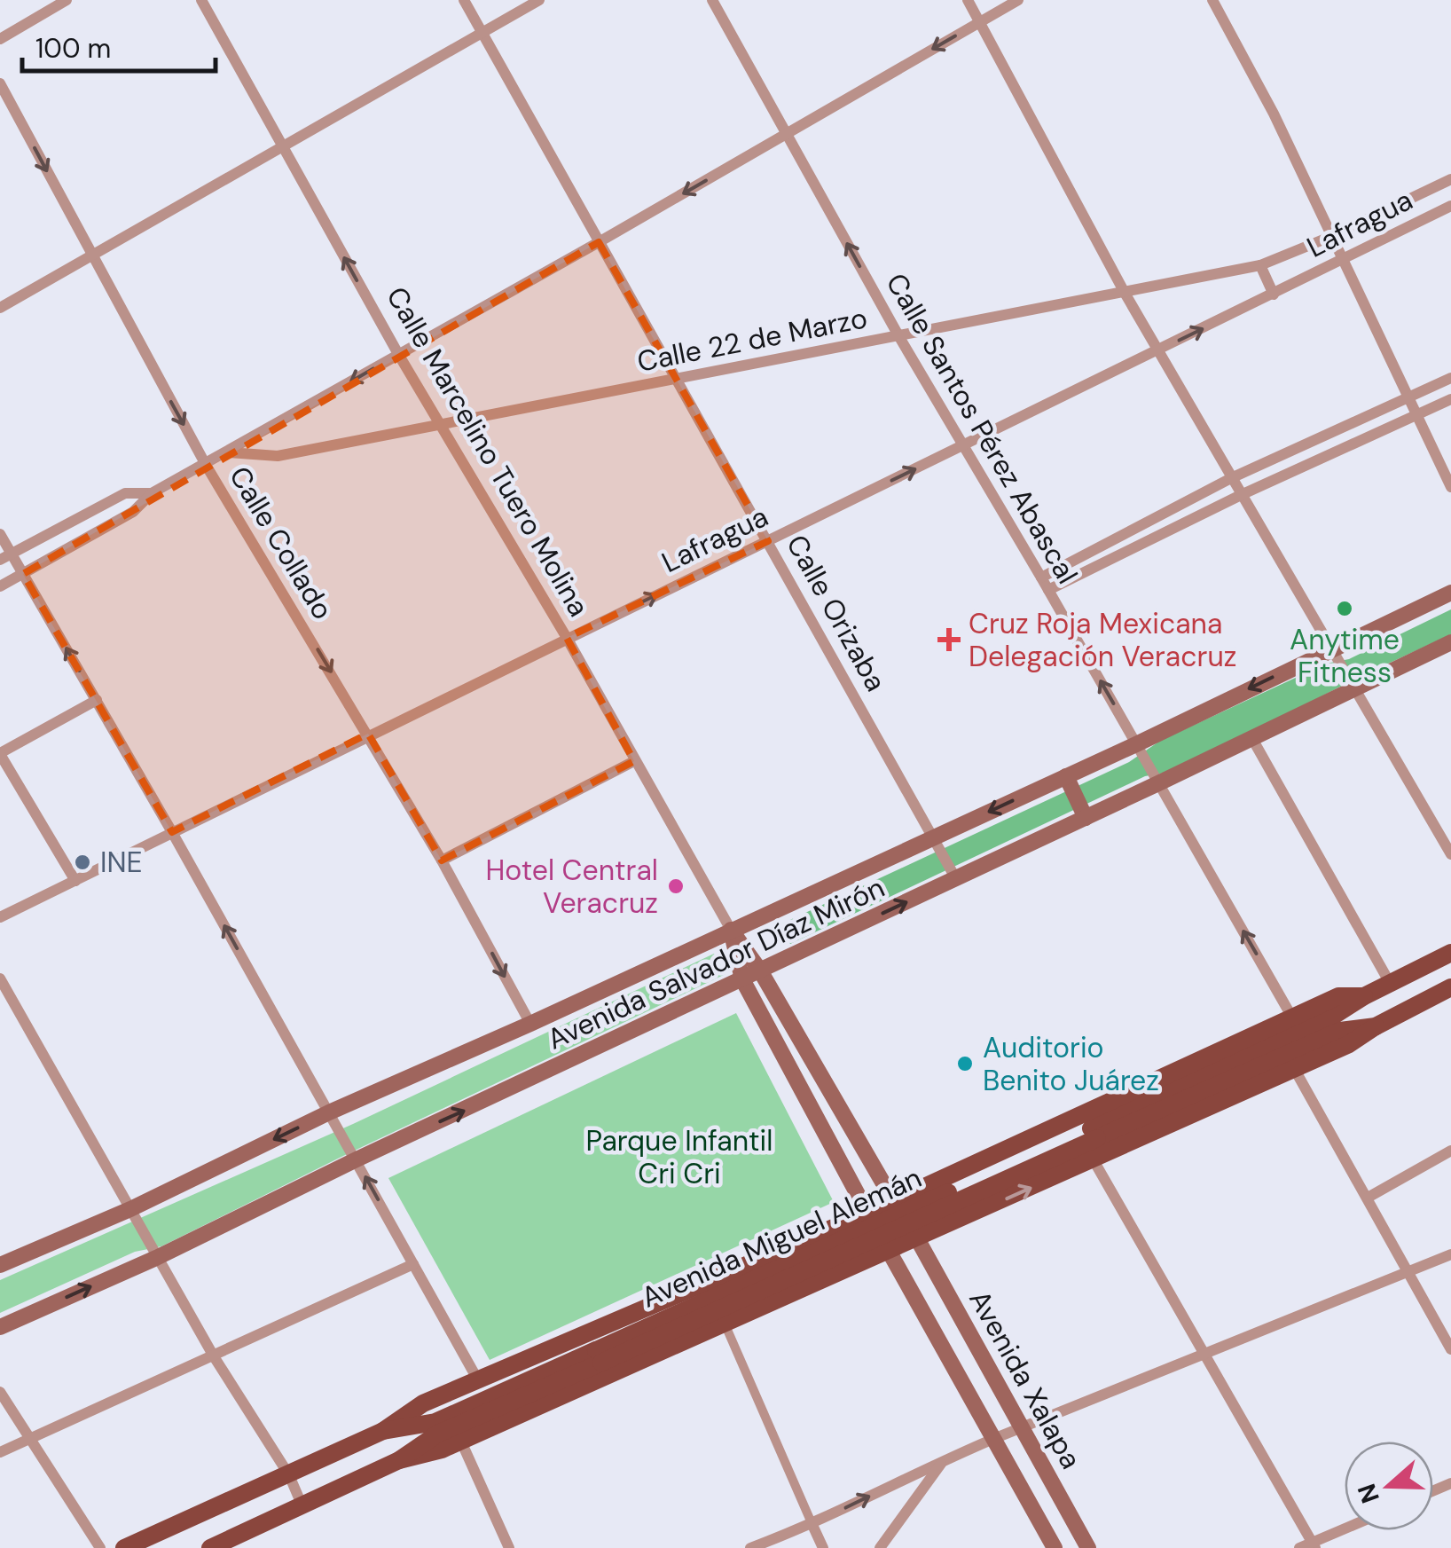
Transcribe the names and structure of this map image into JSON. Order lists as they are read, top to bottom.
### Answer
{
  "streets": {
    "main road": [
      "Calle Marcelino Tuero Molina",
      "Avenida Salvador Díaz Mirón",
      "Avenida Miguel Alemán",
      "Avenida Xalapa"
    ],
    "street": [
      "Lafragua",
      "Calle 22 de Marzo",
      "Calle Santos Pérez Abascal",
      "Calle Collado",
      "Calle Orizaba"
    ]
  },
  "crossings": [
    ["Lafragua", "Calle 22 de Marzo"],
    ["Lafragua", "Calle Santos Pérez Abascal"],
    ["Lafragua", "Calle Marcelino Tuero Molina"],
    ["Lafragua", "Calle Collado"],
    ["Lafragua", "Calle Orizaba"],
    ["Calle 22 de Marzo", "Calle Santos Pérez Abascal"],
    ["Calle 22 de Marzo", "Calle Marcelino Tuero Molina"],
    ["Calle 22 de Marzo", "Calle Orizaba"],
    ["Calle Santos Pérez Abascal", "Avenida Salvador Díaz Mirón"],
    ["Calle Marcelino Tuero Molina", "Avenida Salvador Díaz Mirón"],
    ["Calle Marcelino Tuero Molina", "Avenida Xalapa"],
    ["Calle Collado", "Avenida Salvador Díaz Mirón"],
    ["Calle Orizaba", "Avenida Salvador Díaz Mirón"]
  ],
  "one_way": ["Calle Santos Pérez Abascal", "Calle Collado"],
  "parks": ["Parque Infantil Cri Cri"],
  "places": {
    "other": [
      "Anytime Fitness",
      "INE",
      "Hotel Central Veracruz",
      "Auditorio Benito Juárez"
    ],
    "health": ["Cruz Roja Mexicana Delegación Veracruz"]
  },
  "scale_bar": "100 m",
  "north": "left"
}
